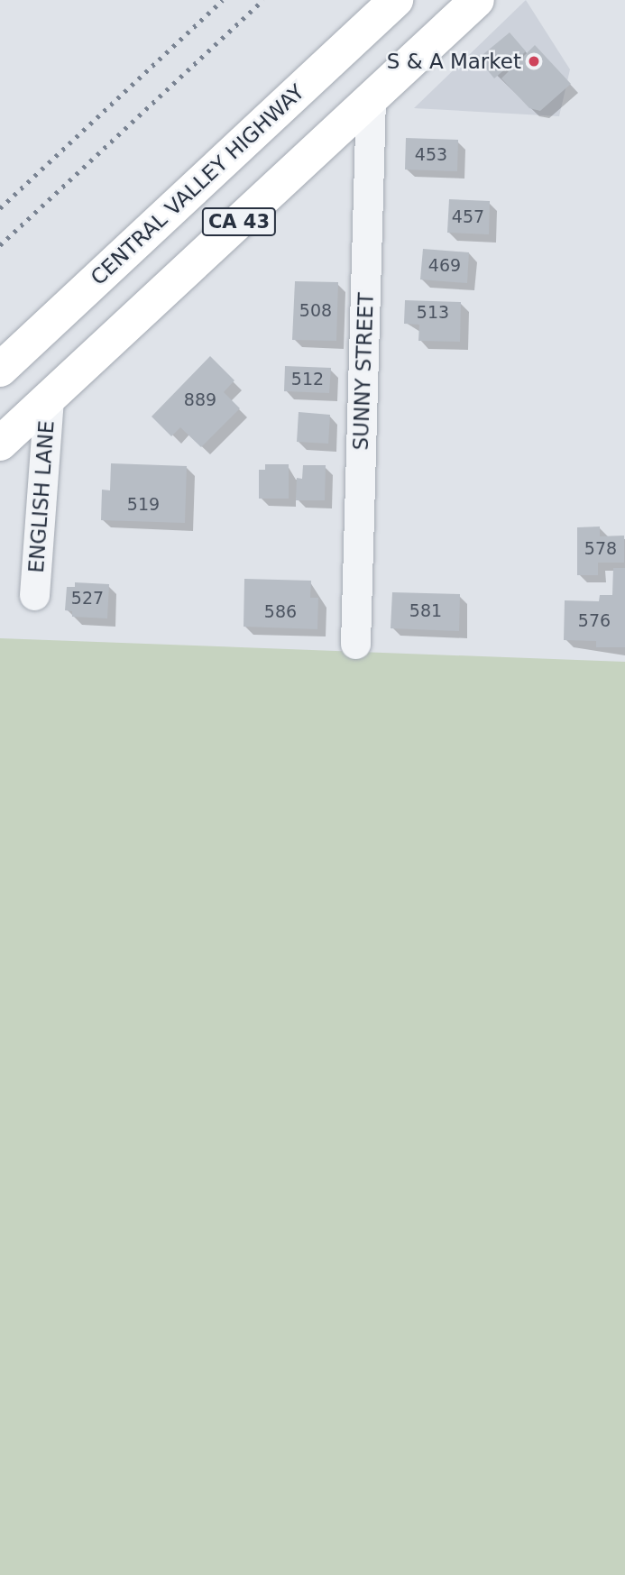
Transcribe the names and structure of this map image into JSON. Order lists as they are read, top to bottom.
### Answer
{
  "streets": {
    "main road": ["CENTRAL VALLEY HIGHWAY", "CA 43"],
    "street": ["SUNNY STREET", "ENGLISH LANE"]
  },
  "crossings": [
    ["CA 43", "SUNNY STREET"],
    ["CA 43", "ENGLISH LANE"]
  ],
  "places": ["S & A Market"],
  "house_numbers": [
    "453",
    "457",
    "469",
    "508",
    "513",
    "512",
    "889",
    "519",
    "578",
    "527",
    "581",
    "586",
    "576"
  ]
}
